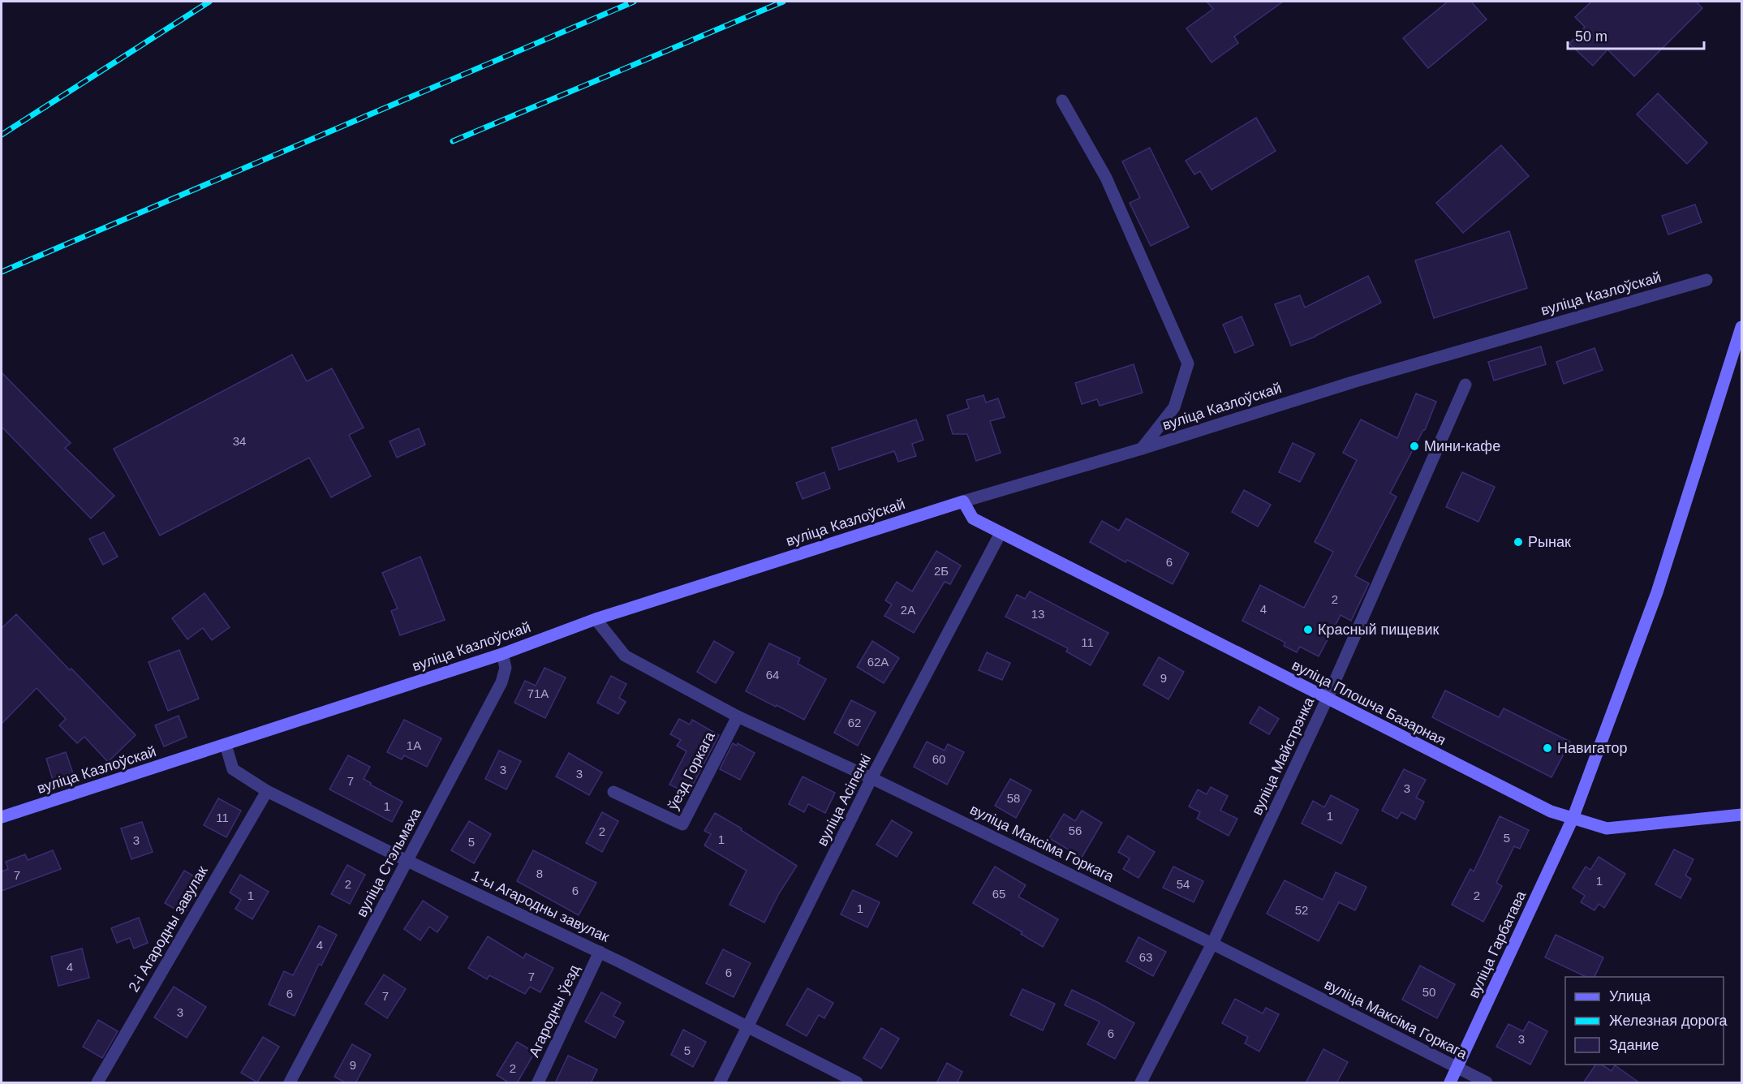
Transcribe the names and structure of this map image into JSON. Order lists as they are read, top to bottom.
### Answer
{
  "streets": {
    "street": [
      "вуліца Казлоўскай",
      "вуліца Плошча Базарная",
      "вуліца Майстрэнка",
      "ўезд Горкага",
      "вуліца Асіпенкі",
      "вуліца Максіма Горкага",
      "вуліца Стэльмаха",
      "1-ы Агародны завулак",
      "2-і Агародны завулак",
      "вуліца Гарбатава",
      "Агародны ўезд"
    ]
  },
  "crossings": [
    ["вуліца Казлоўскай", "вуліца Плошча Базарная"],
    ["вуліца Казлоўскай", "вуліца Максіма Горкага"],
    ["вуліца Казлоўскай", "вуліца Стэльмаха"],
    ["вуліца Казлоўскай", "1-ы Агародны завулак"],
    ["вуліца Плошча Базарная", "вуліца Майстрэнка"],
    ["вуліца Плошча Базарная", "вуліца Асіпенкі"],
    ["вуліца Плошча Базарная", "вуліца Гарбатава"],
    ["вуліца Майстрэнка", "вуліца Максіма Горкага"],
    ["ўезд Горкага", "вуліца Максіма Горкага"],
    ["вуліца Асіпенкі", "вуліца Максіма Горкага"],
    ["вуліца Асіпенкі", "1-ы Агародны завулак"],
    ["вуліца Максіма Горкага", "вуліца Гарбатава"],
    ["вуліца Стэльмаха", "1-ы Агародны завулак"],
    ["1-ы Агародны завулак", "2-і Агародны завулак"],
    ["1-ы Агародны завулак", "Агародны ўезд"]
  ],
  "places": [
    "Мини-кафе",
    "Рынак",
    "Красный пищевик",
    "Навигатор"
  ],
  "house_numbers": [
    "34",
    "6",
    "2Б",
    "2",
    "4",
    "2А",
    "13",
    "11",
    "62А",
    "64",
    "9",
    "71А",
    "62",
    "1А",
    "60",
    "3",
    "3",
    "7",
    "3",
    "58",
    "1",
    "1",
    "11",
    "56",
    "2",
    "5",
    "1",
    "3",
    "5",
    "8",
    "7",
    "1",
    "2",
    "54",
    "6",
    "65",
    "1",
    "2",
    "1",
    "52",
    "4",
    "63",
    "4",
    "6",
    "7",
    "50",
    "6",
    "7",
    "3",
    "6",
    "3",
    "5",
    "9",
    "2"
  ],
  "legend": ["Улица", "Железная дорога", "Здание"],
  "scale_bar": "50 m"
}
